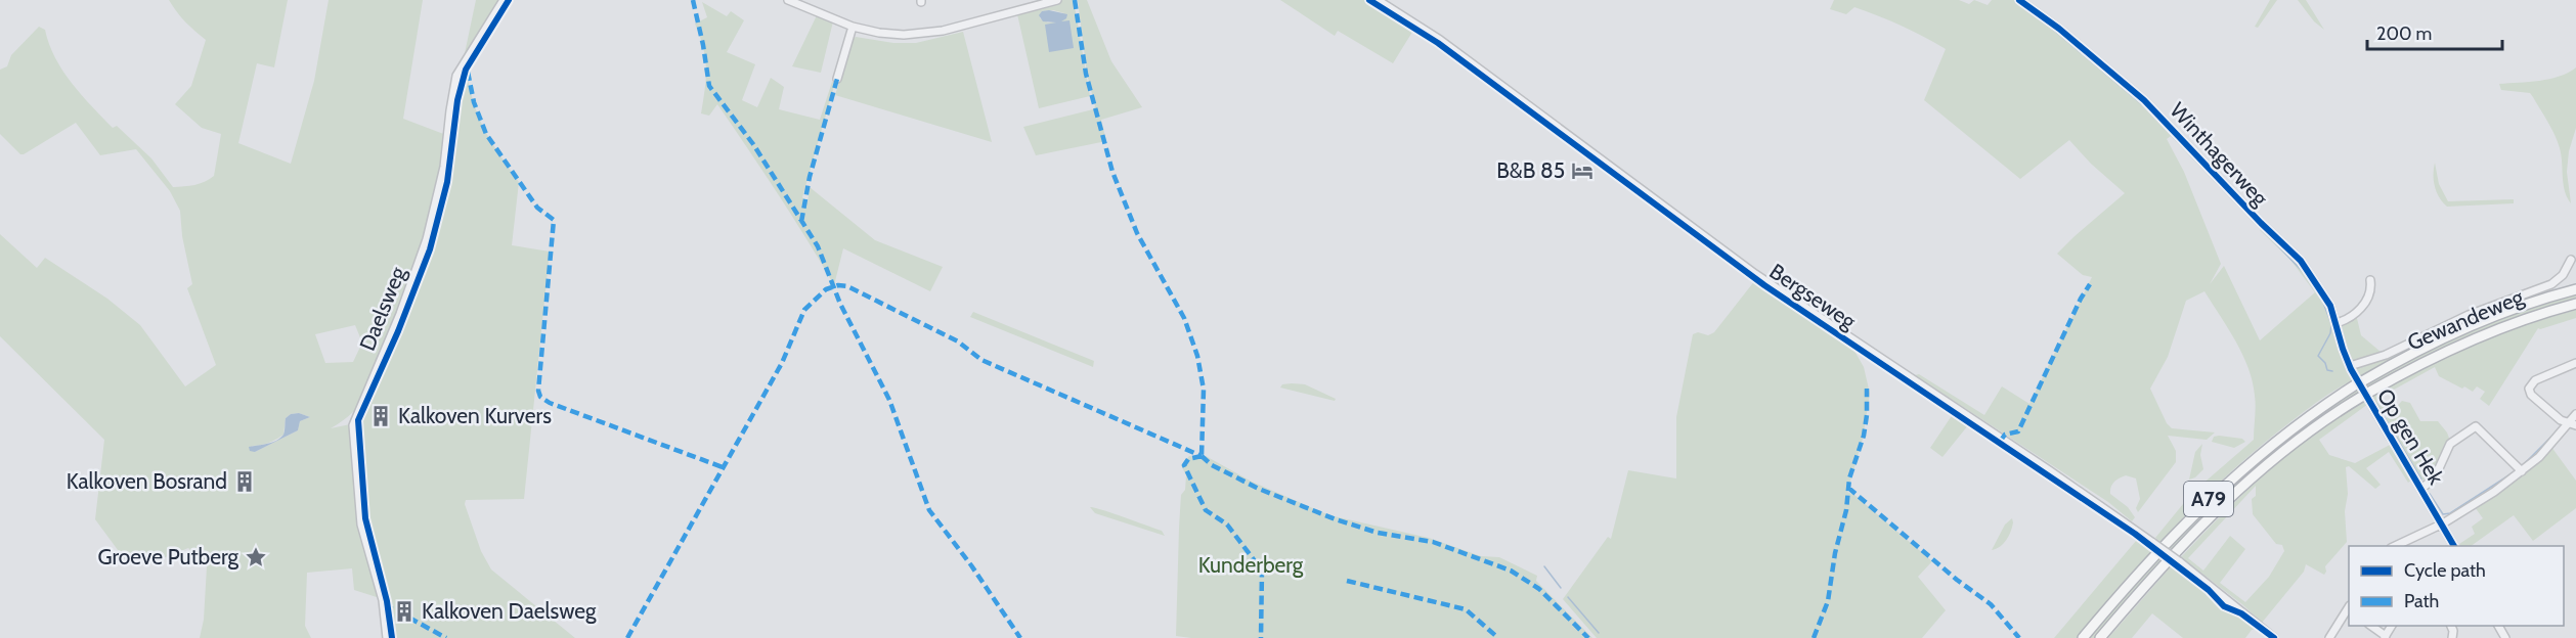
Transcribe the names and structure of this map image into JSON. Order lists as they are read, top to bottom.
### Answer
{
  "streets": {
    "highway": ["A79"],
    "street": [
      "Winthagerweg",
      "Bergseweg",
      "Daelsweg",
      "Gewandeweg",
      "Op gen Hek"
    ]
  },
  "crossings": [
    ["Winthagerweg", "Gewandeweg"],
    ["Winthagerweg", "Op gen Hek"],
    ["Gewandeweg", "Op gen Hek"]
  ],
  "parks": ["Kunderberg"],
  "places": {
    "hotel": ["B&B 85"],
    "building": ["Kalkoven Kurvers", "Kalkoven Bosrand", "Kalkoven Daelsweg"],
    "place": ["Groeve Putberg"]
  },
  "legend": ["Cycle path", "Path"],
  "scale_bar": "200 m"
}
